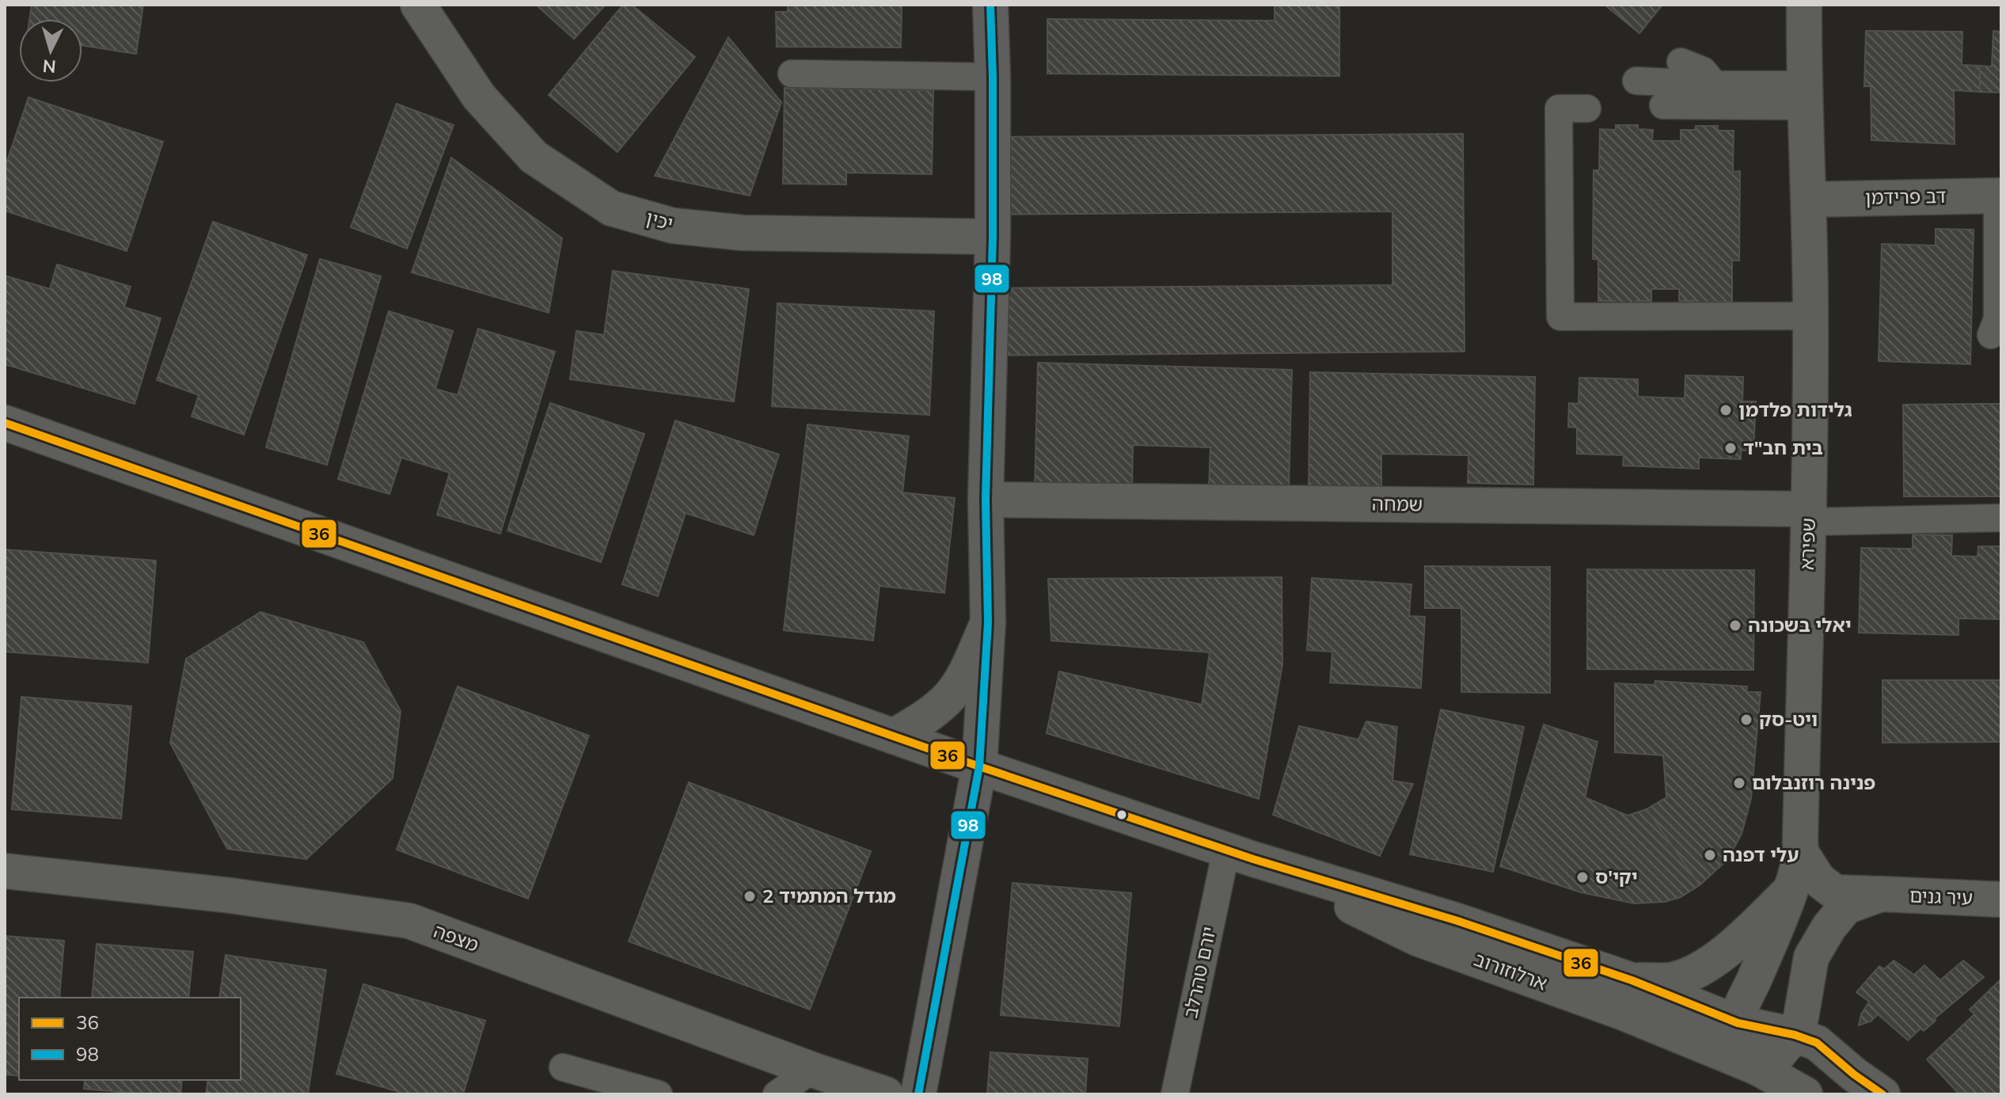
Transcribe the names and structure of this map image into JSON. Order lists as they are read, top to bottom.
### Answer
{
  "streets": {
    "street": [
      "דב פרידמן",
      "יכין",
      "שמחה",
      "שפירא",
      "עיר גנים",
      "מצפה",
      "ארלוזורוב"
    ],
    "lane": ["יורם טהרלב"]
  },
  "crossings": [
    ["דב פרידמן", "שפירא"],
    ["שמחה", "שפירא"],
    ["שפירא", "עיר גנים"],
    ["שפירא", "ארלוזורוב"],
    ["עיר גנים", "ארלוזורוב"],
    ["ארלוזורוב", "יורם טהרלב"]
  ],
  "places": [
    "גלידות פלדמן",
    "בית חב\"ד",
    "יאלי בשכונה",
    "ויט-סק",
    "פנינה רוזנבלום",
    "עלי דפנה",
    "יקי'ס",
    "מגדל המתמיד 2"
  ],
  "lines": ["transit line 98", "transit line 36"],
  "legend": ["36", "98"],
  "north": "bottom"
}
